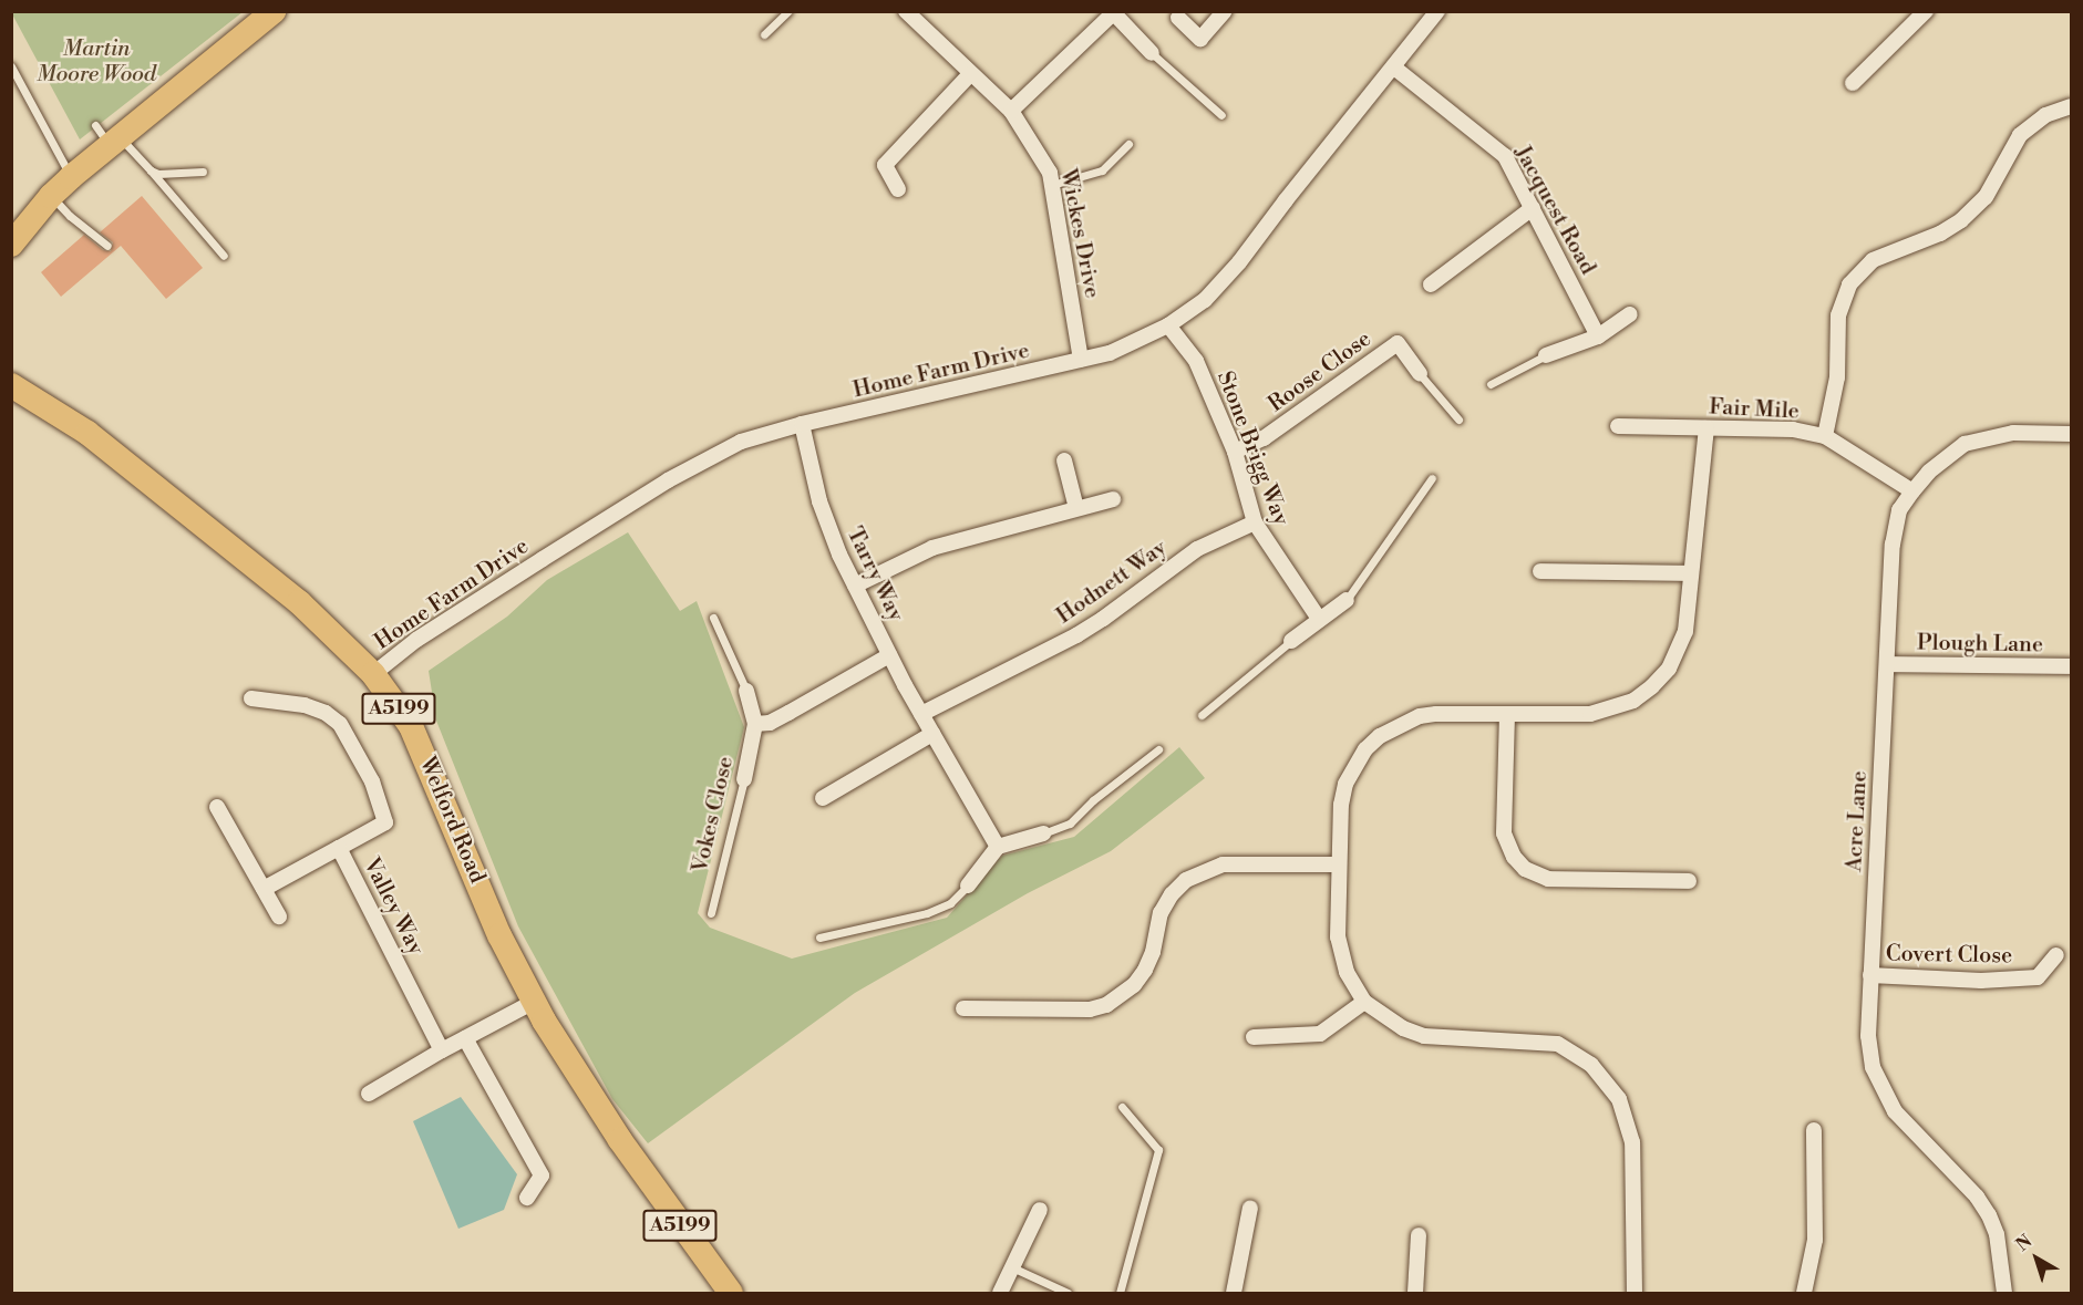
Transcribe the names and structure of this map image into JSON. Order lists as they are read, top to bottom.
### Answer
{
  "streets": {
    "main road": ["A5199", "Welford Road"],
    "street": [
      "Jacquest Road",
      "Wickes Drive",
      "Home Farm Drive",
      "Roose Close",
      "Fair Mile",
      "Stone Brigg Way",
      "Tarry Way",
      "Hodnett Way",
      "Plough Lane",
      "Vokes Close",
      "Acre Lane",
      "Valley Way",
      "Covert Close"
    ]
  },
  "crossings": [
    ["Jacquest Road", "Home Farm Drive"],
    ["Wickes Drive", "Home Farm Drive"],
    ["Home Farm Drive", "Stone Brigg Way"],
    ["Home Farm Drive", "Tarry Way"],
    ["Home Farm Drive", "Welford Road"],
    ["Roose Close", "Stone Brigg Way"],
    ["Fair Mile", "Acre Lane"],
    ["Stone Brigg Way", "Hodnett Way"],
    ["Tarry Way", "Hodnett Way"],
    ["Plough Lane", "Acre Lane"],
    ["Acre Lane", "Covert Close"]
  ],
  "parks": ["Martin Moore Wood"],
  "north": "top left"
}
